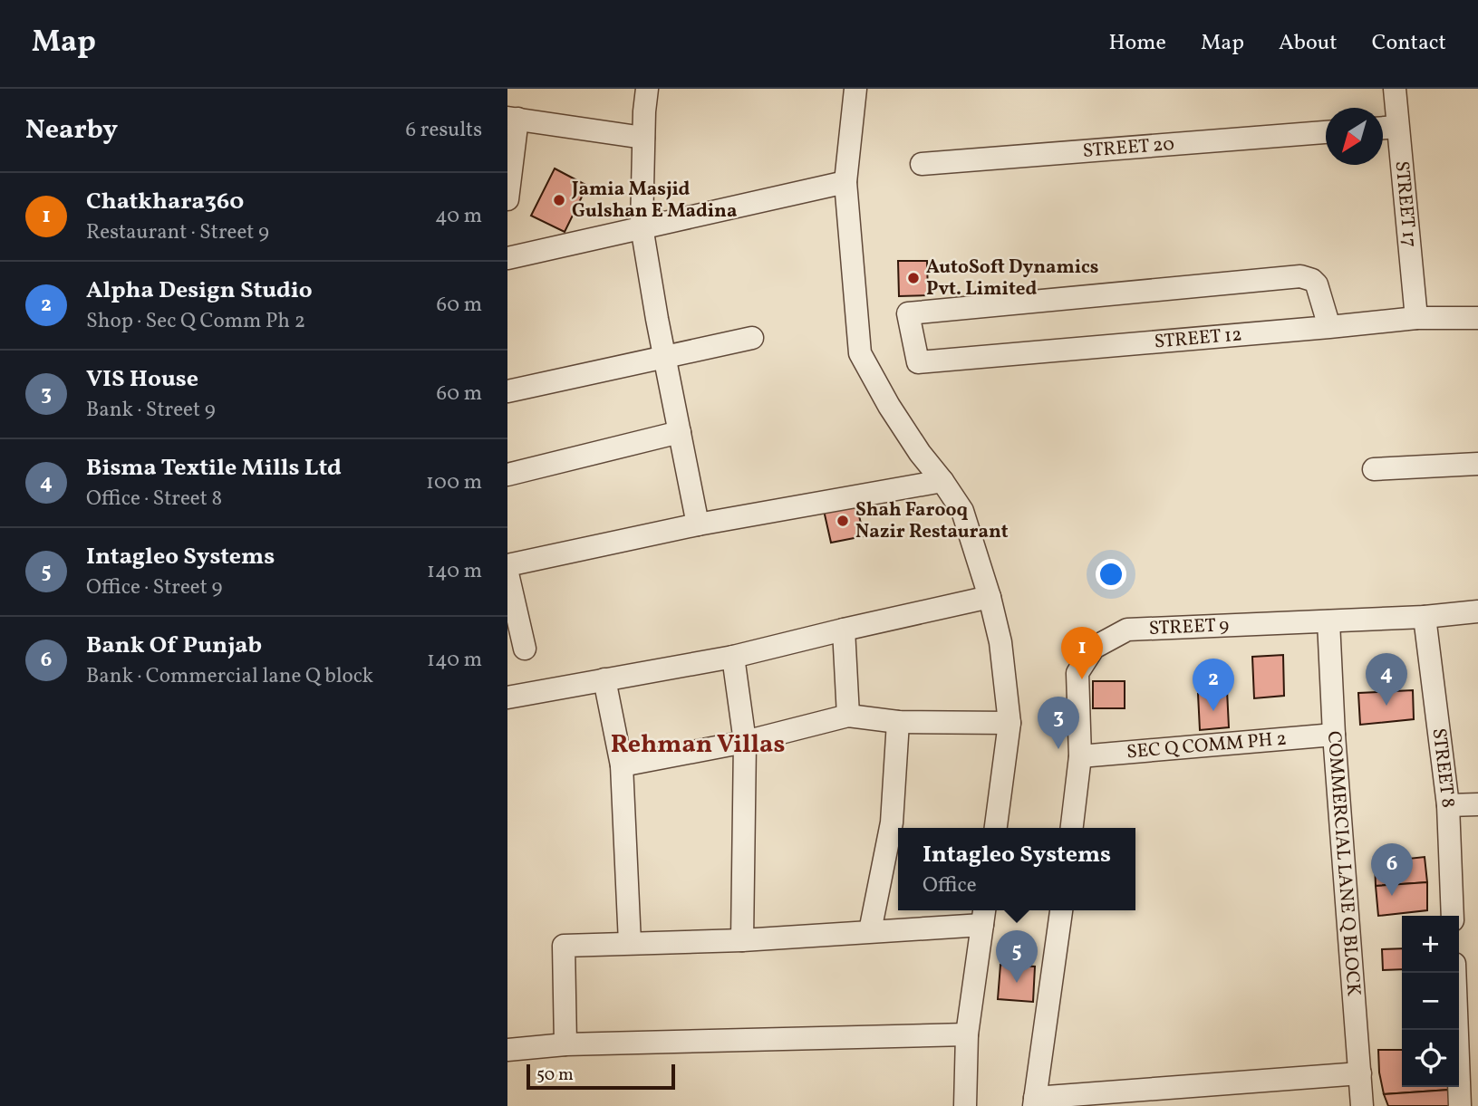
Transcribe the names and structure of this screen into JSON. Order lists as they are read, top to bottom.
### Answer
{
  "streets": {
    "street": [
      "STREET 20",
      "STREET 17",
      "STREET 12",
      "STREET 9",
      "SEC Q COMM PH 2",
      "STREET 8",
      "COMMERCIAL LANE Q BLOCK"
    ]
  },
  "crossings": [
    ["STREET 17", "STREET 12"],
    ["STREET 9", "SEC Q COMM PH 2"],
    ["STREET 9", "STREET 8"],
    ["STREET 9", "COMMERCIAL LANE Q BLOCK"],
    ["SEC Q COMM PH 2", "COMMERCIAL LANE Q BLOCK"]
  ],
  "districts": ["Rehman Villas"],
  "places": ["Jamia Masjid Gulshan E Madina", "AutoSoft Dynamics Pvt. Limited", "Shah Farooq Nazir Restaurant"],
  "scale_bar": "50 m",
  "north": "bottom left",
  "page": {
    "header": "Map",
    "nav": [
      "Home",
      "Map",
      "About",
      "Contact"
    ],
    "heading": ["Nearby", "6 results"],
    "list": [
      {
        "mark": "1",
        "name": "Chatkhara360",
        "note": "Restaurant · Street 9",
        "value": "40 m"
      },
      {
        "mark": "2",
        "name": "Alpha Design Studio",
        "note": "Shop · Sec Q Comm Ph 2",
        "value": "60 m"
      },
      {
        "mark": "3",
        "name": "VIS House",
        "note": "Bank · Street 9",
        "value": "60 m"
      },
      {
        "mark": "4",
        "name": "Bisma Textile Mills Ltd",
        "note": "Office · Street 8",
        "value": "100 m"
      },
      {
        "mark": "5",
        "name": "Intagleo Systems",
        "note": "Office · Street 9",
        "value": "140 m"
      },
      {
        "mark": "6",
        "name": "Bank Of Punjab",
        "note": "Bank · Commercial lane Q block",
        "value": "140 m"
      }
    ],
    "pins": [
      "1",
      "4",
      "2",
      "3",
      "6",
      "5"
    ],
    "popup": ["Intagleo Systems", "Office"],
    "map_buttons": ["+", "−"],
    "scale": "50 m"
  }
}
